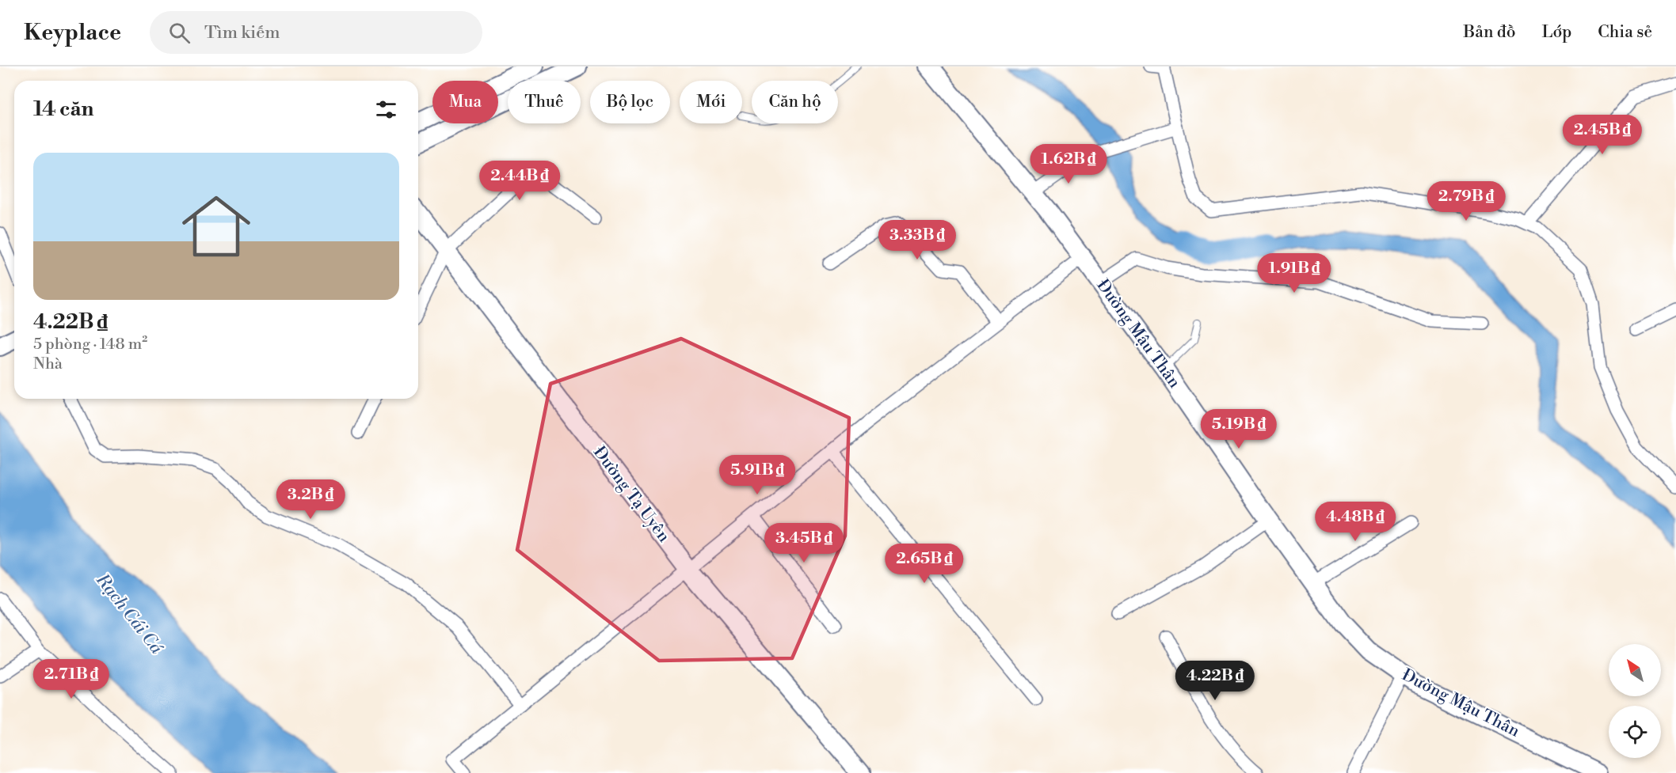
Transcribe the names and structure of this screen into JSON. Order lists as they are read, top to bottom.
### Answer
{
  "streets": {
    "main road": ["Đường Mậu Thân", "Đường Tạ Uyên"]
  },
  "water": ["Rạch Cái Cá"],
  "north": "top left",
  "page": {
    "header": "Keyplace",
    "search": "Tìm kiếm",
    "nav": ["Bản đồ", "Lớp", "Chia sẻ"],
    "chip": [
      "Mua",
      "Thuê",
      "Bộ lọc",
      "Mới",
      "Căn hộ"
    ],
    "heading": "14 căn",
    "price": [
      "2.45B ₫",
      "1.62B ₫",
      "2.44B ₫",
      "2.79B ₫",
      "3.33B ₫",
      "1.91B ₫",
      "5.19B ₫",
      "5.91B ₫",
      "3.2B ₫",
      "4.48B ₫",
      "3.45B ₫",
      "2.65B ₫",
      "2.71B ₫",
      "4.22B ₫"
    ],
    "list": [
      {
        "name": "4.22B ₫",
        "note": "5 phòng · 148 m² · Nhà"
      }
    ]
  }
}
